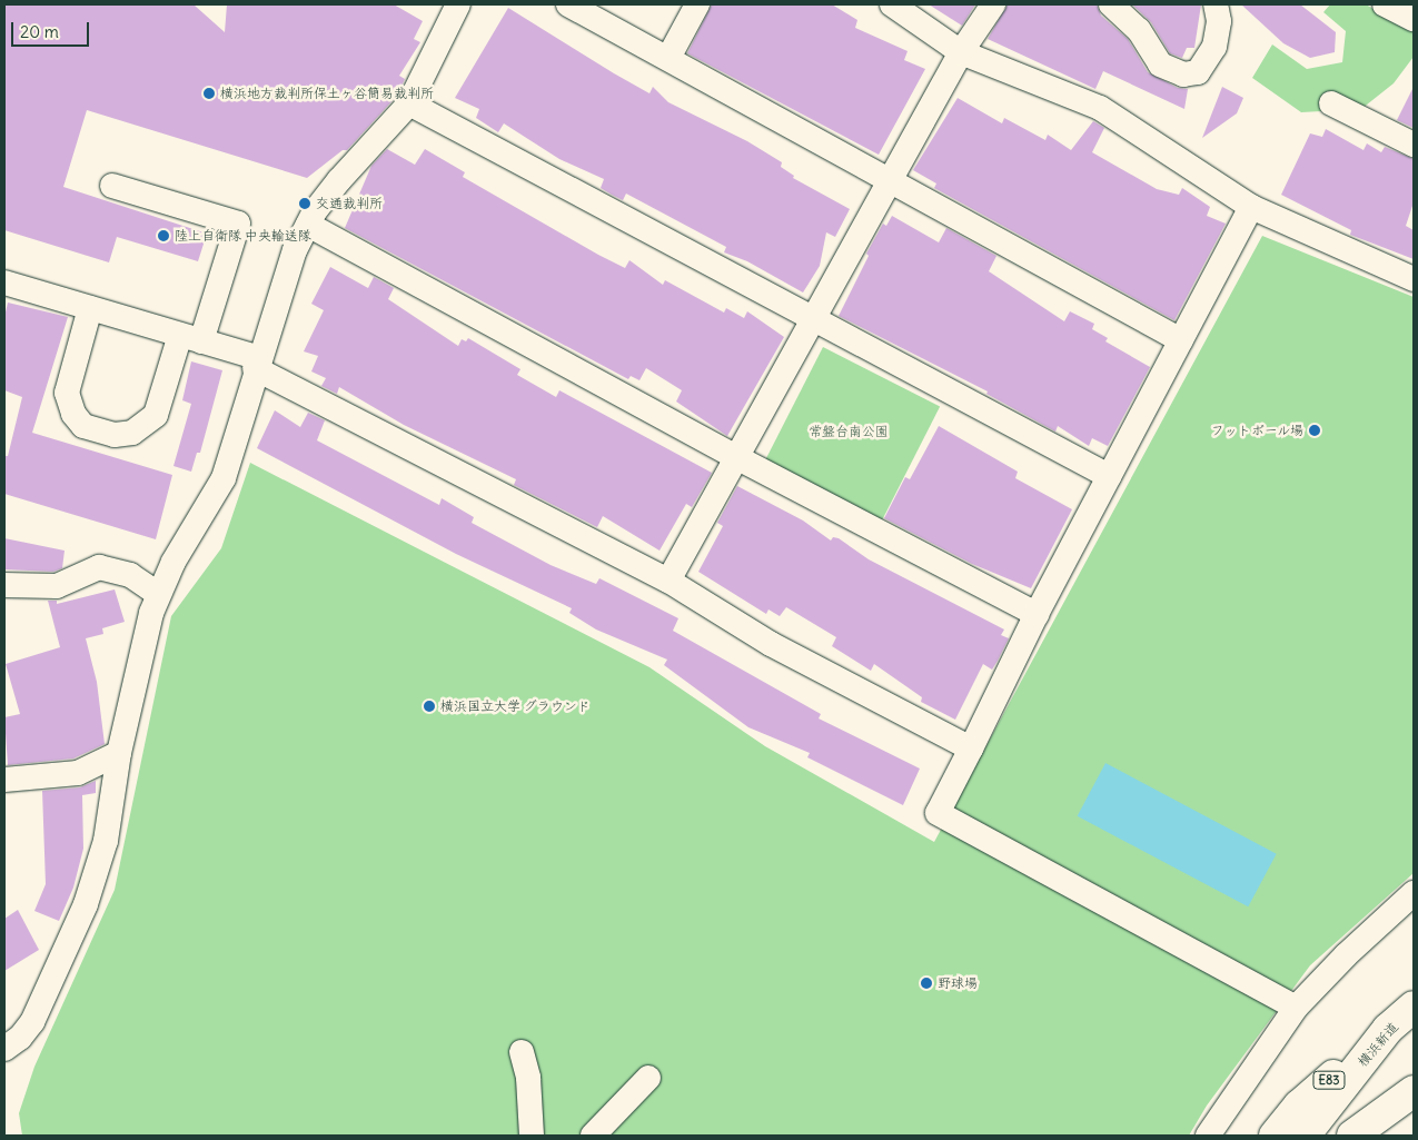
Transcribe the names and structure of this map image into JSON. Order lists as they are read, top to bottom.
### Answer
{
  "streets": {
    "highway": ["横浜新道", "E83"]
  },
  "crossings": [
    ["横浜新道", "E83"]
  ],
  "parks": ["常盤台南公園"],
  "places": [
    "横浜地方裁判所保土ヶ谷簡易裁判所",
    "交通裁判所",
    "陸上自衛隊 中央輸送隊",
    "フットボール場",
    "横浜国立大学 グラウンド",
    "野球場"
  ],
  "scale_bar": "20 m"
}
